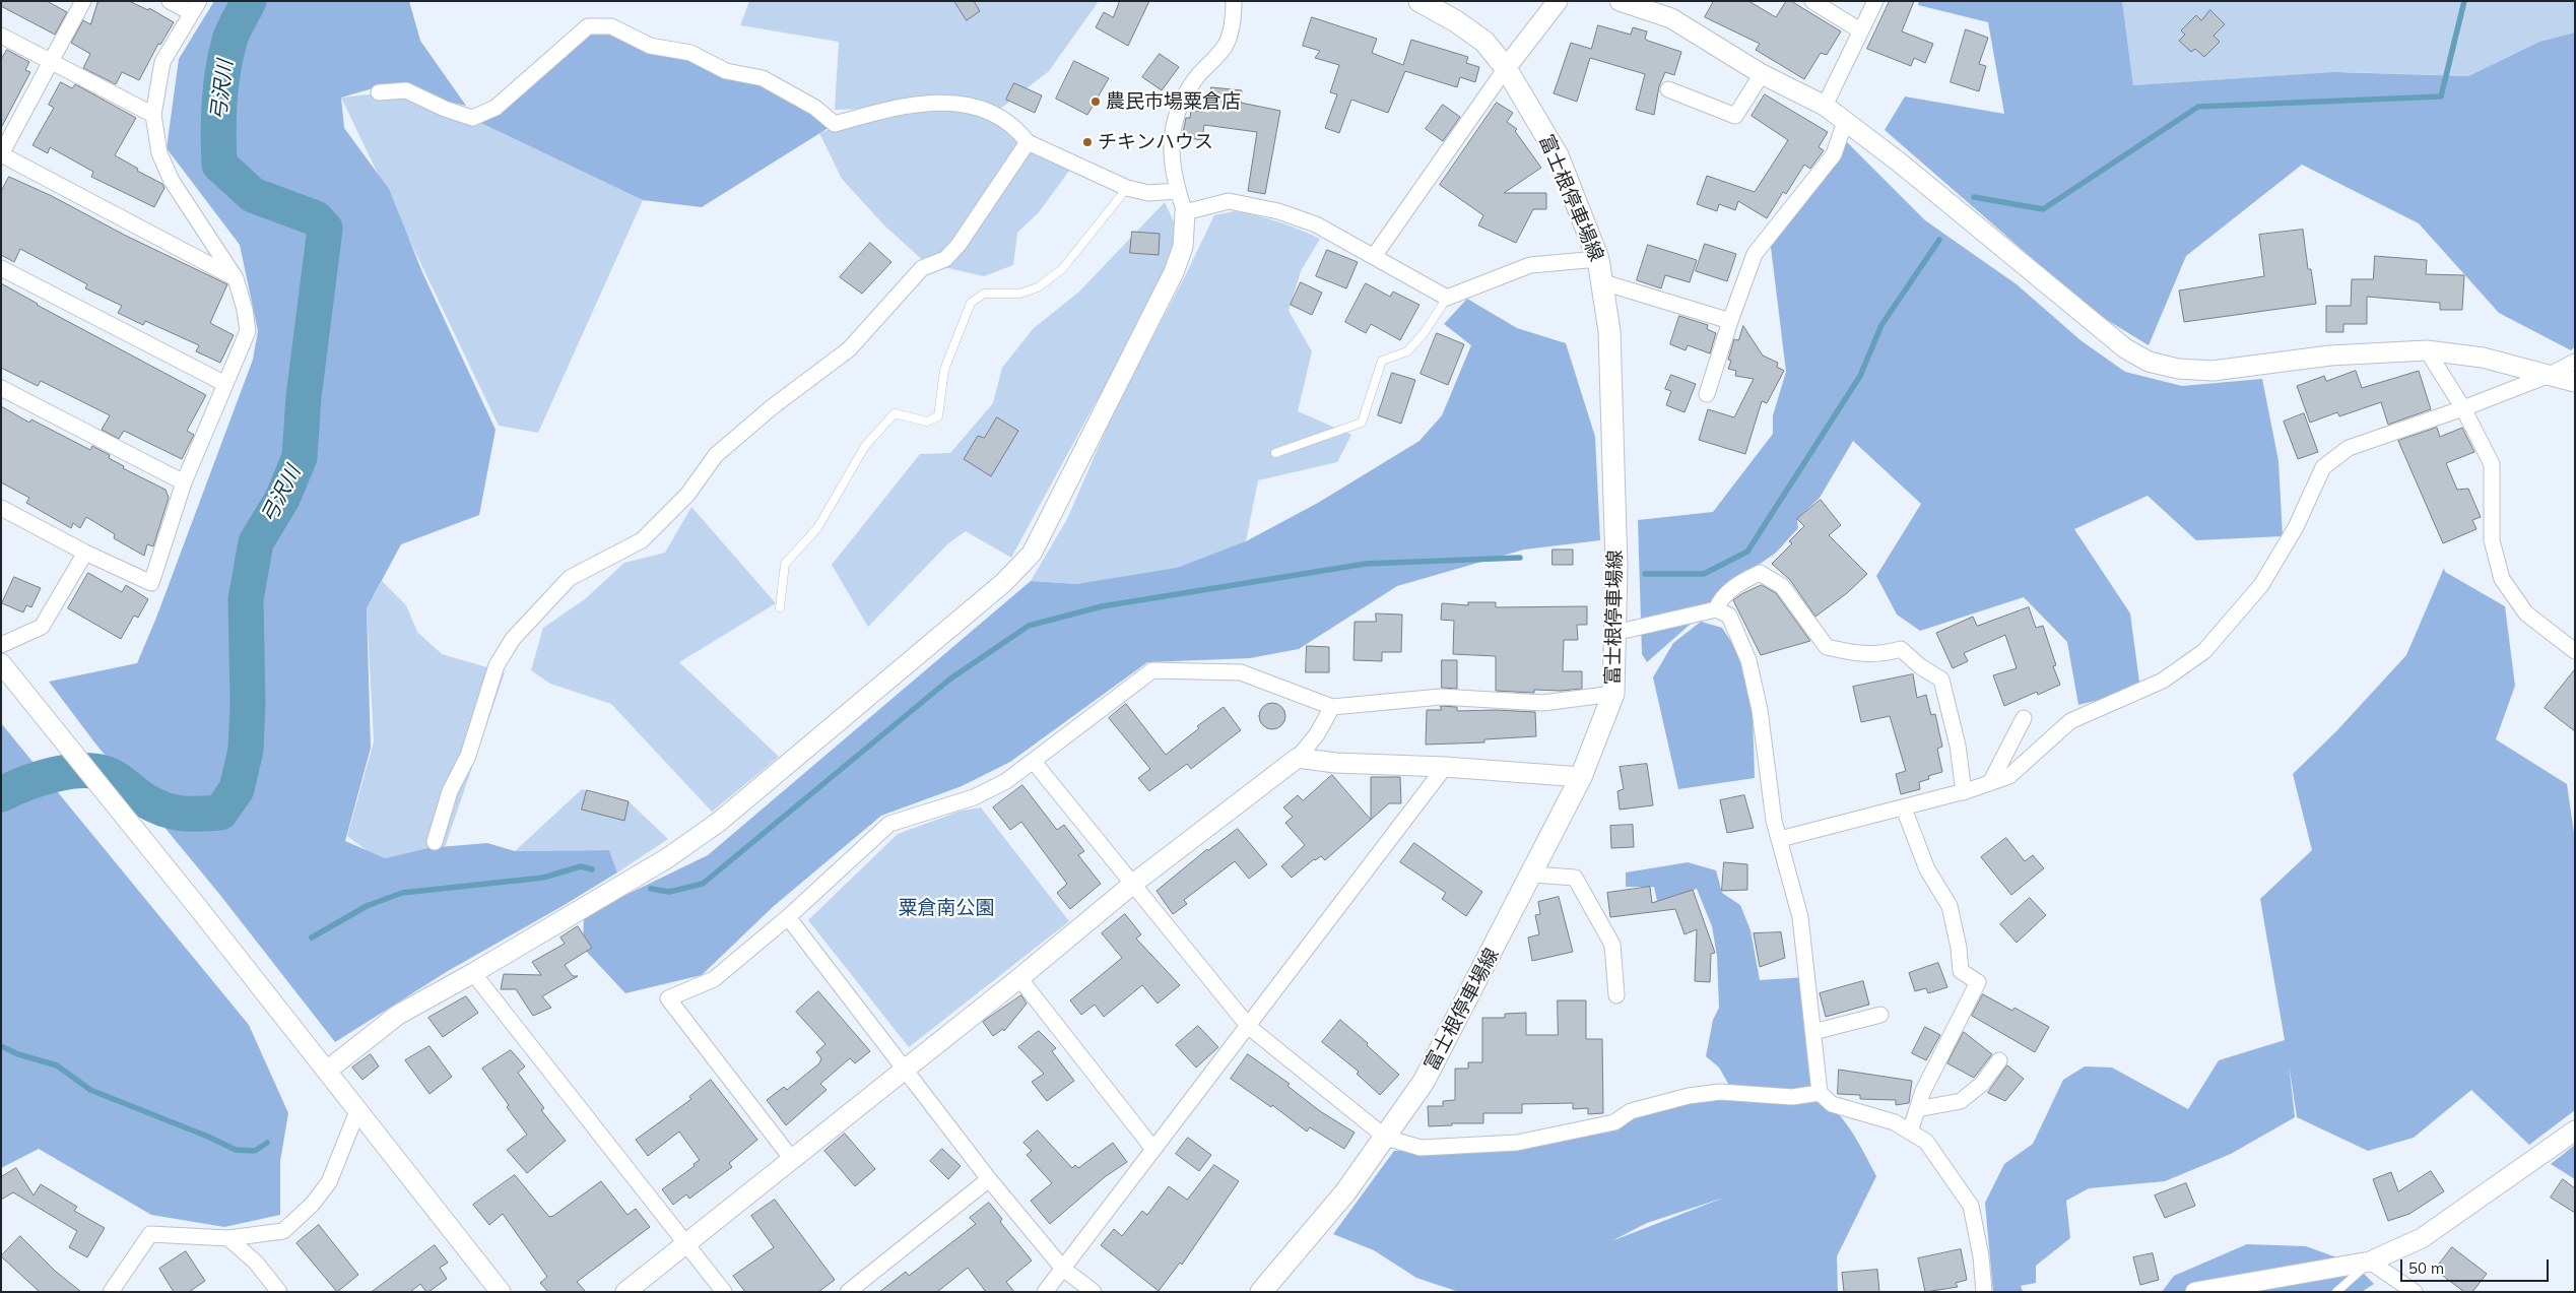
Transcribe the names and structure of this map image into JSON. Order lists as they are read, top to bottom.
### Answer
{
  "streets": {
    "main road": ["富士根停車場線"]
  },
  "water": ["弓沢川"],
  "parks": ["粟倉南公園"],
  "places": ["農民市場粟倉店", "チキンハウス"],
  "scale_bar": "50 m"
}
